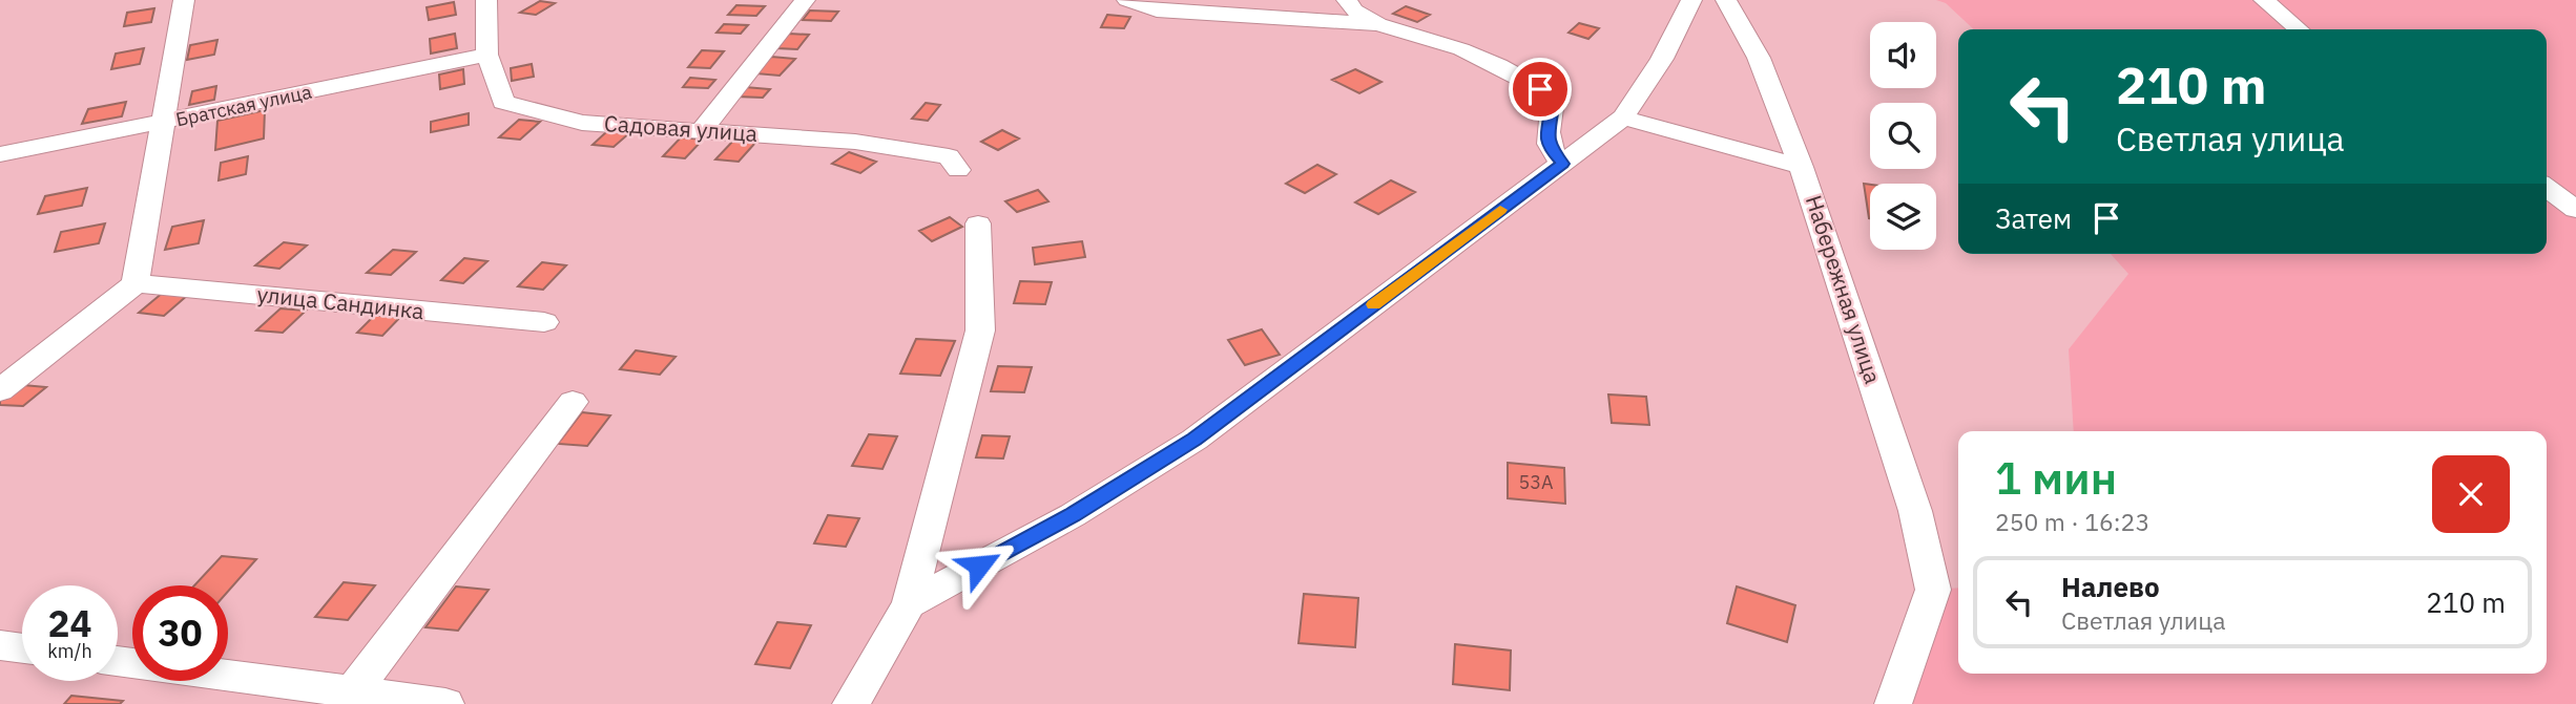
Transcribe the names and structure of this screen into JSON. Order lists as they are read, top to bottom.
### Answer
{
  "streets": {
    "street": [
      "Братская улица",
      "Садовая улица",
      "Набережная улица",
      "улица Сандинка"
    ]
  },
  "crossings": [
    ["Братская улица", "Садовая улица"]
  ],
  "house_numbers": ["53А"],
  "page": {
    "turn": ["210 m", "Светлая улица"],
    "then": "Затем",
    "heading": ["1 мин", "250 m · 16:23"],
    "list": [
      {
        "name": "Налево",
        "note": "Светлая улица",
        "value": "210 m"
      }
    ],
    "speed": "24 km/h",
    "limit": "30"
  }
}
